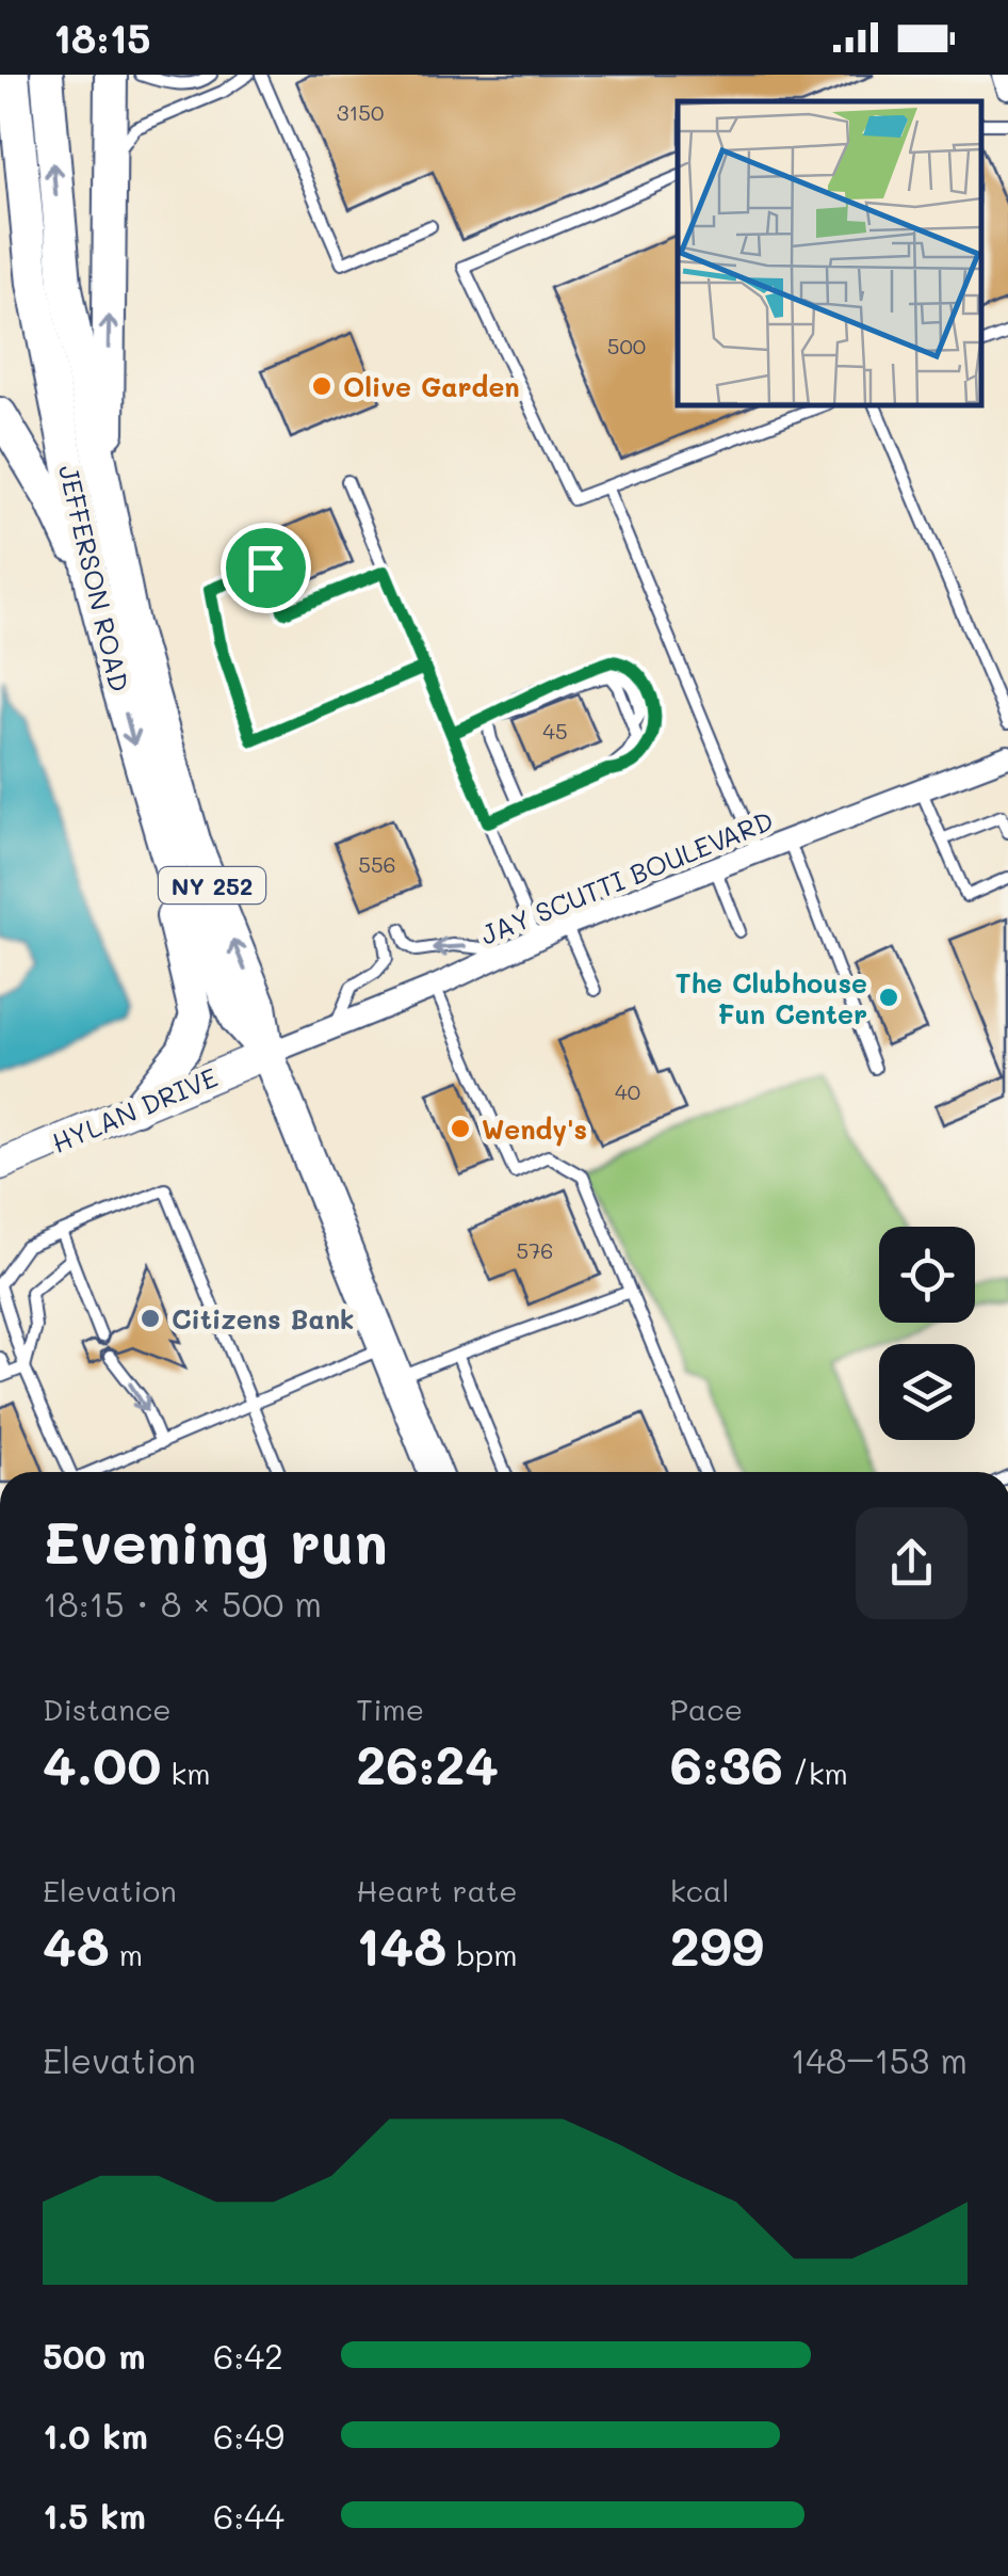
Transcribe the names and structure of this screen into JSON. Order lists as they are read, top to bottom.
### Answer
{
  "streets": {
    "main road": ["JEFFERSON ROAD", "NY 252", "HYLAN DRIVE"],
    "street": ["JAY SCUTTI BOULEVARD"]
  },
  "crossings": [
    ["JEFFERSON ROAD", "JAY SCUTTI BOULEVARD"],
    ["JEFFERSON ROAD", "HYLAN DRIVE"],
    ["JAY SCUTTI BOULEVARD", "HYLAN DRIVE"]
  ],
  "places": [
    "Olive Garden",
    "The Clubhouse Fun Center",
    "Wendy's",
    "Citizens Bank"
  ],
  "house_numbers": [
    "3150",
    "500",
    "45",
    "556",
    "40",
    "576"
  ],
  "page": {
    "status": "18:15",
    "heading": ["Evening run", "18:15 · 8 × 500 m"],
    "stats": [
      ["Distance", "4.00 km"],
      ["Time", "26:24"],
      ["Pace", "6:36 /km"],
      ["Elevation", "48 m"],
      ["Heart rate", "148 bpm"],
      ["kcal", "299"]
    ],
    "chart": ["Elevation", "148–153 m"],
    "list": [
      {
        "name": "500 m",
        "note": "6:42"
      },
      {
        "name": "1.0 km",
        "note": "6:49"
      },
      {
        "name": "1.5 km",
        "note": "6:44"
      }
    ]
  }
}
